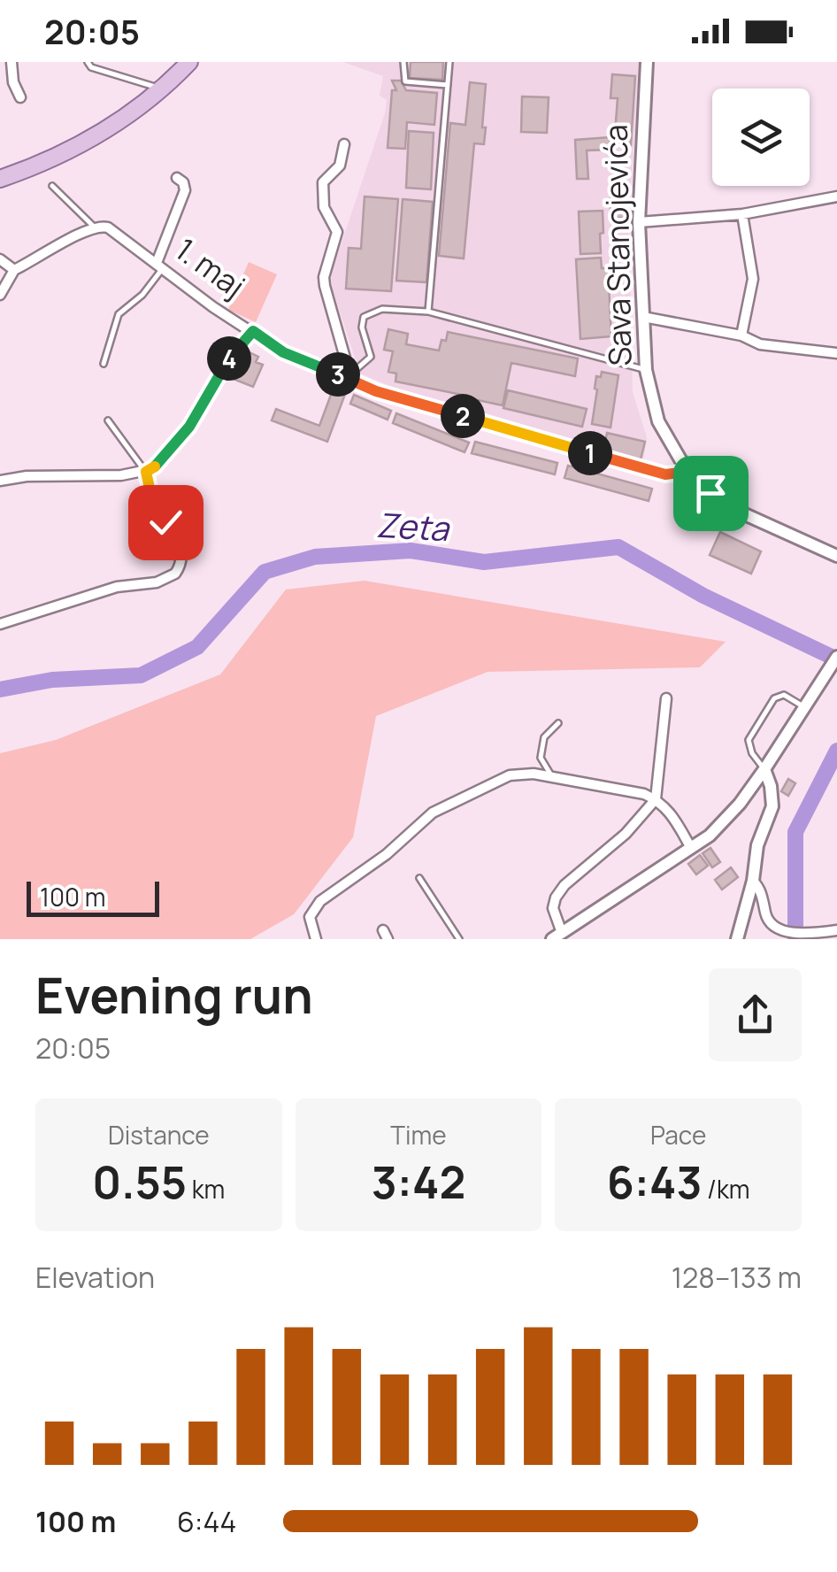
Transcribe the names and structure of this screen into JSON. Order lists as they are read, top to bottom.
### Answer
{
  "streets": {
    "street": ["Sava Stanojevića", "1. maj"]
  },
  "crossings": [
    ["Sava Stanojevića", "1. maj"]
  ],
  "water": ["Zeta"],
  "scale_bar": "100 m",
  "page": {
    "status": "20:05",
    "pins": [
      "4",
      "3",
      "2",
      "1"
    ],
    "scale": "100 m",
    "heading": ["Evening run", "20:05"],
    "stats": [
      ["Distance", "0.55 km"],
      ["Time", "3:42"],
      ["Pace", "6:43 /km"]
    ],
    "chart": ["Elevation", "128–133 m"],
    "list": [
      {
        "name": "100 m",
        "note": "6:44"
      }
    ]
  }
}
